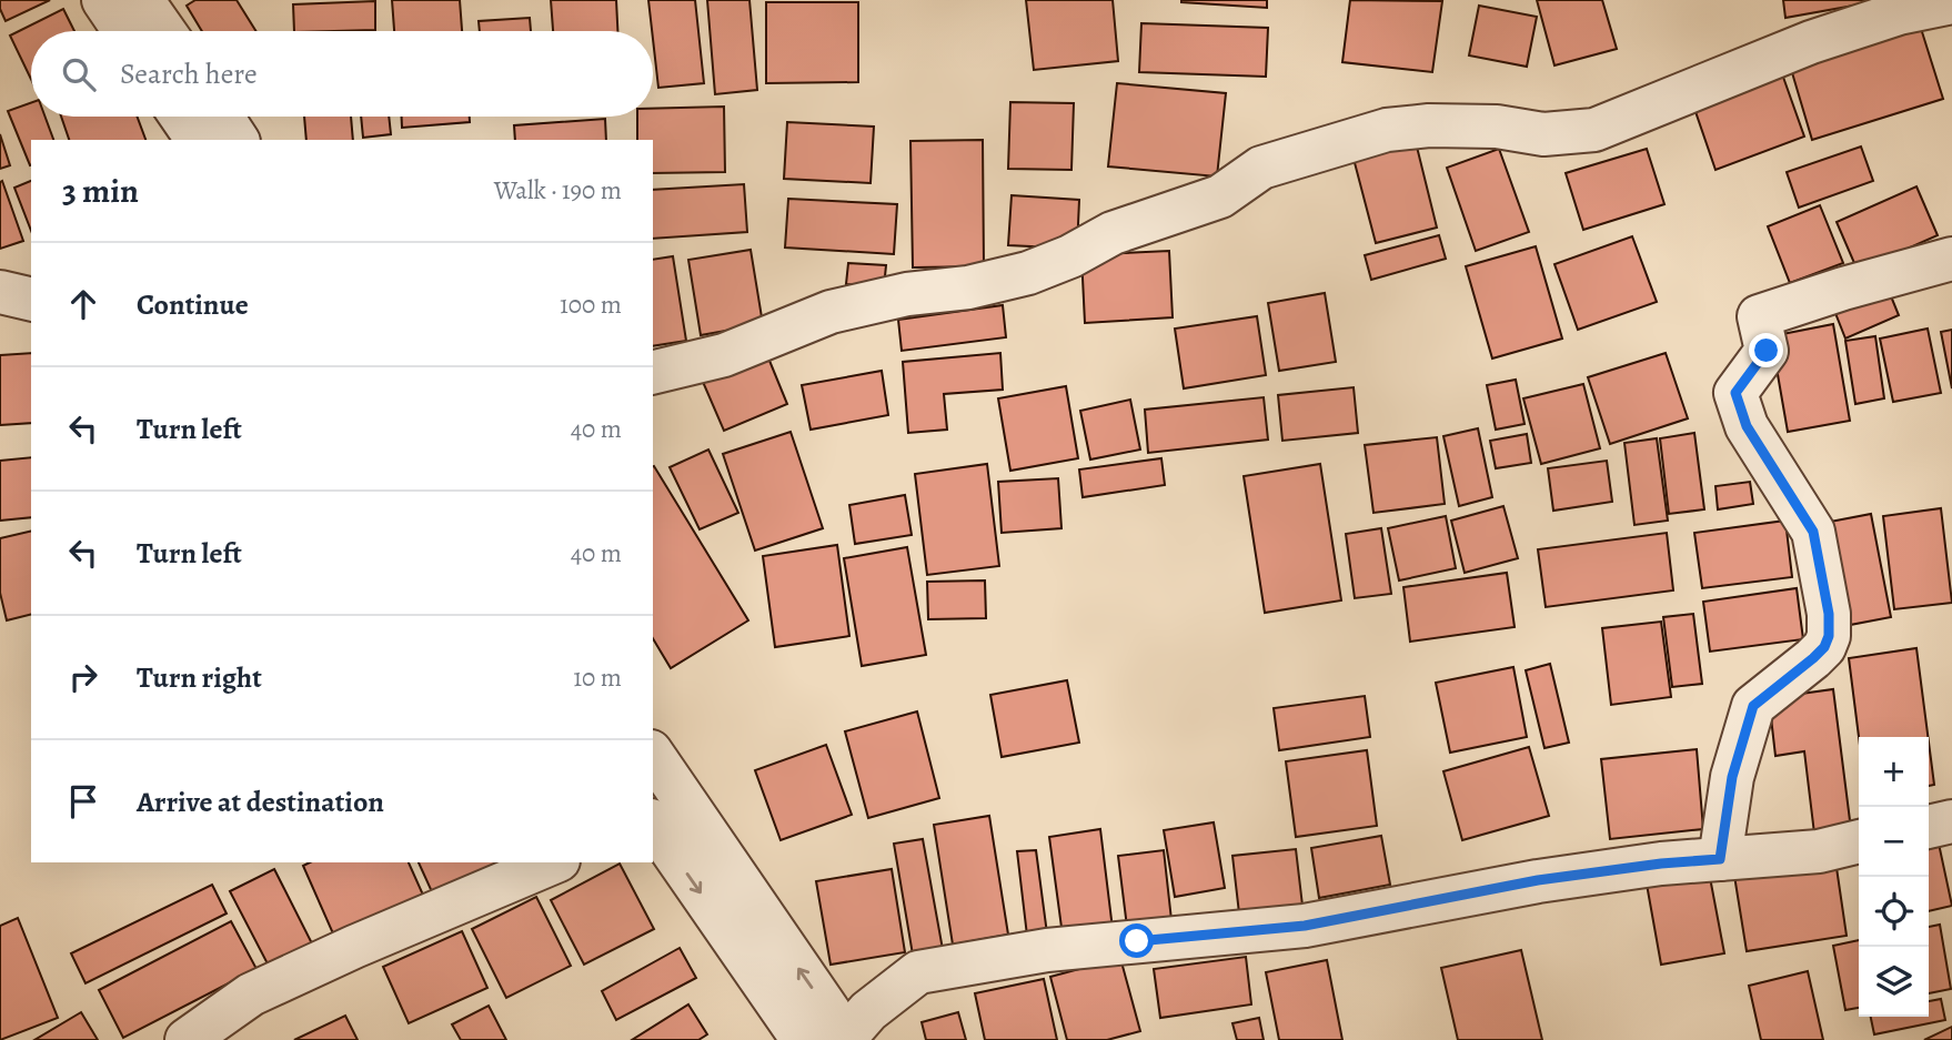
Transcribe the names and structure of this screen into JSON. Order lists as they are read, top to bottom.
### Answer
{
  "page": {
    "search": "Search here",
    "heading": ["3 min", "Walk · 190 m"],
    "list": [
      ["Continue", "100 m"],
      ["Turn left", "40 m"],
      ["Turn left", "40 m"],
      ["Turn right", "10 m"],
      "Arrive at destination"
    ],
    "map_buttons": ["+", "−"]
  }
}
